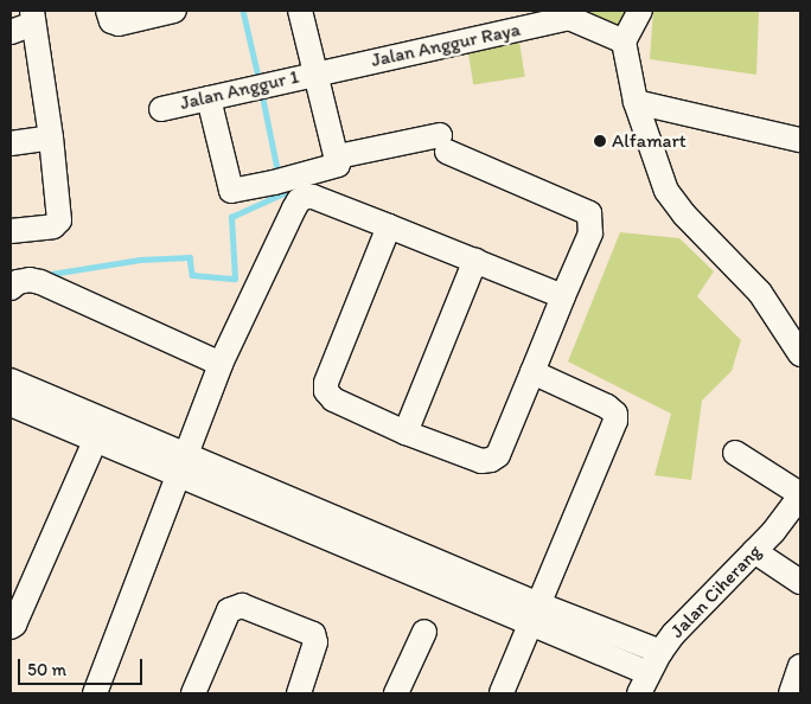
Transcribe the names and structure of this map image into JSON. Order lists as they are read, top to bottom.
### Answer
{
  "streets": {
    "street": ["Jalan Anggur Raya", "Jalan Anggur 1", "Jalan Ciherang"]
  },
  "crossings": [
    ["Jalan Anggur Raya", "Jalan Anggur 1"]
  ],
  "places": ["Alfamart"],
  "scale_bar": "50 m"
}
